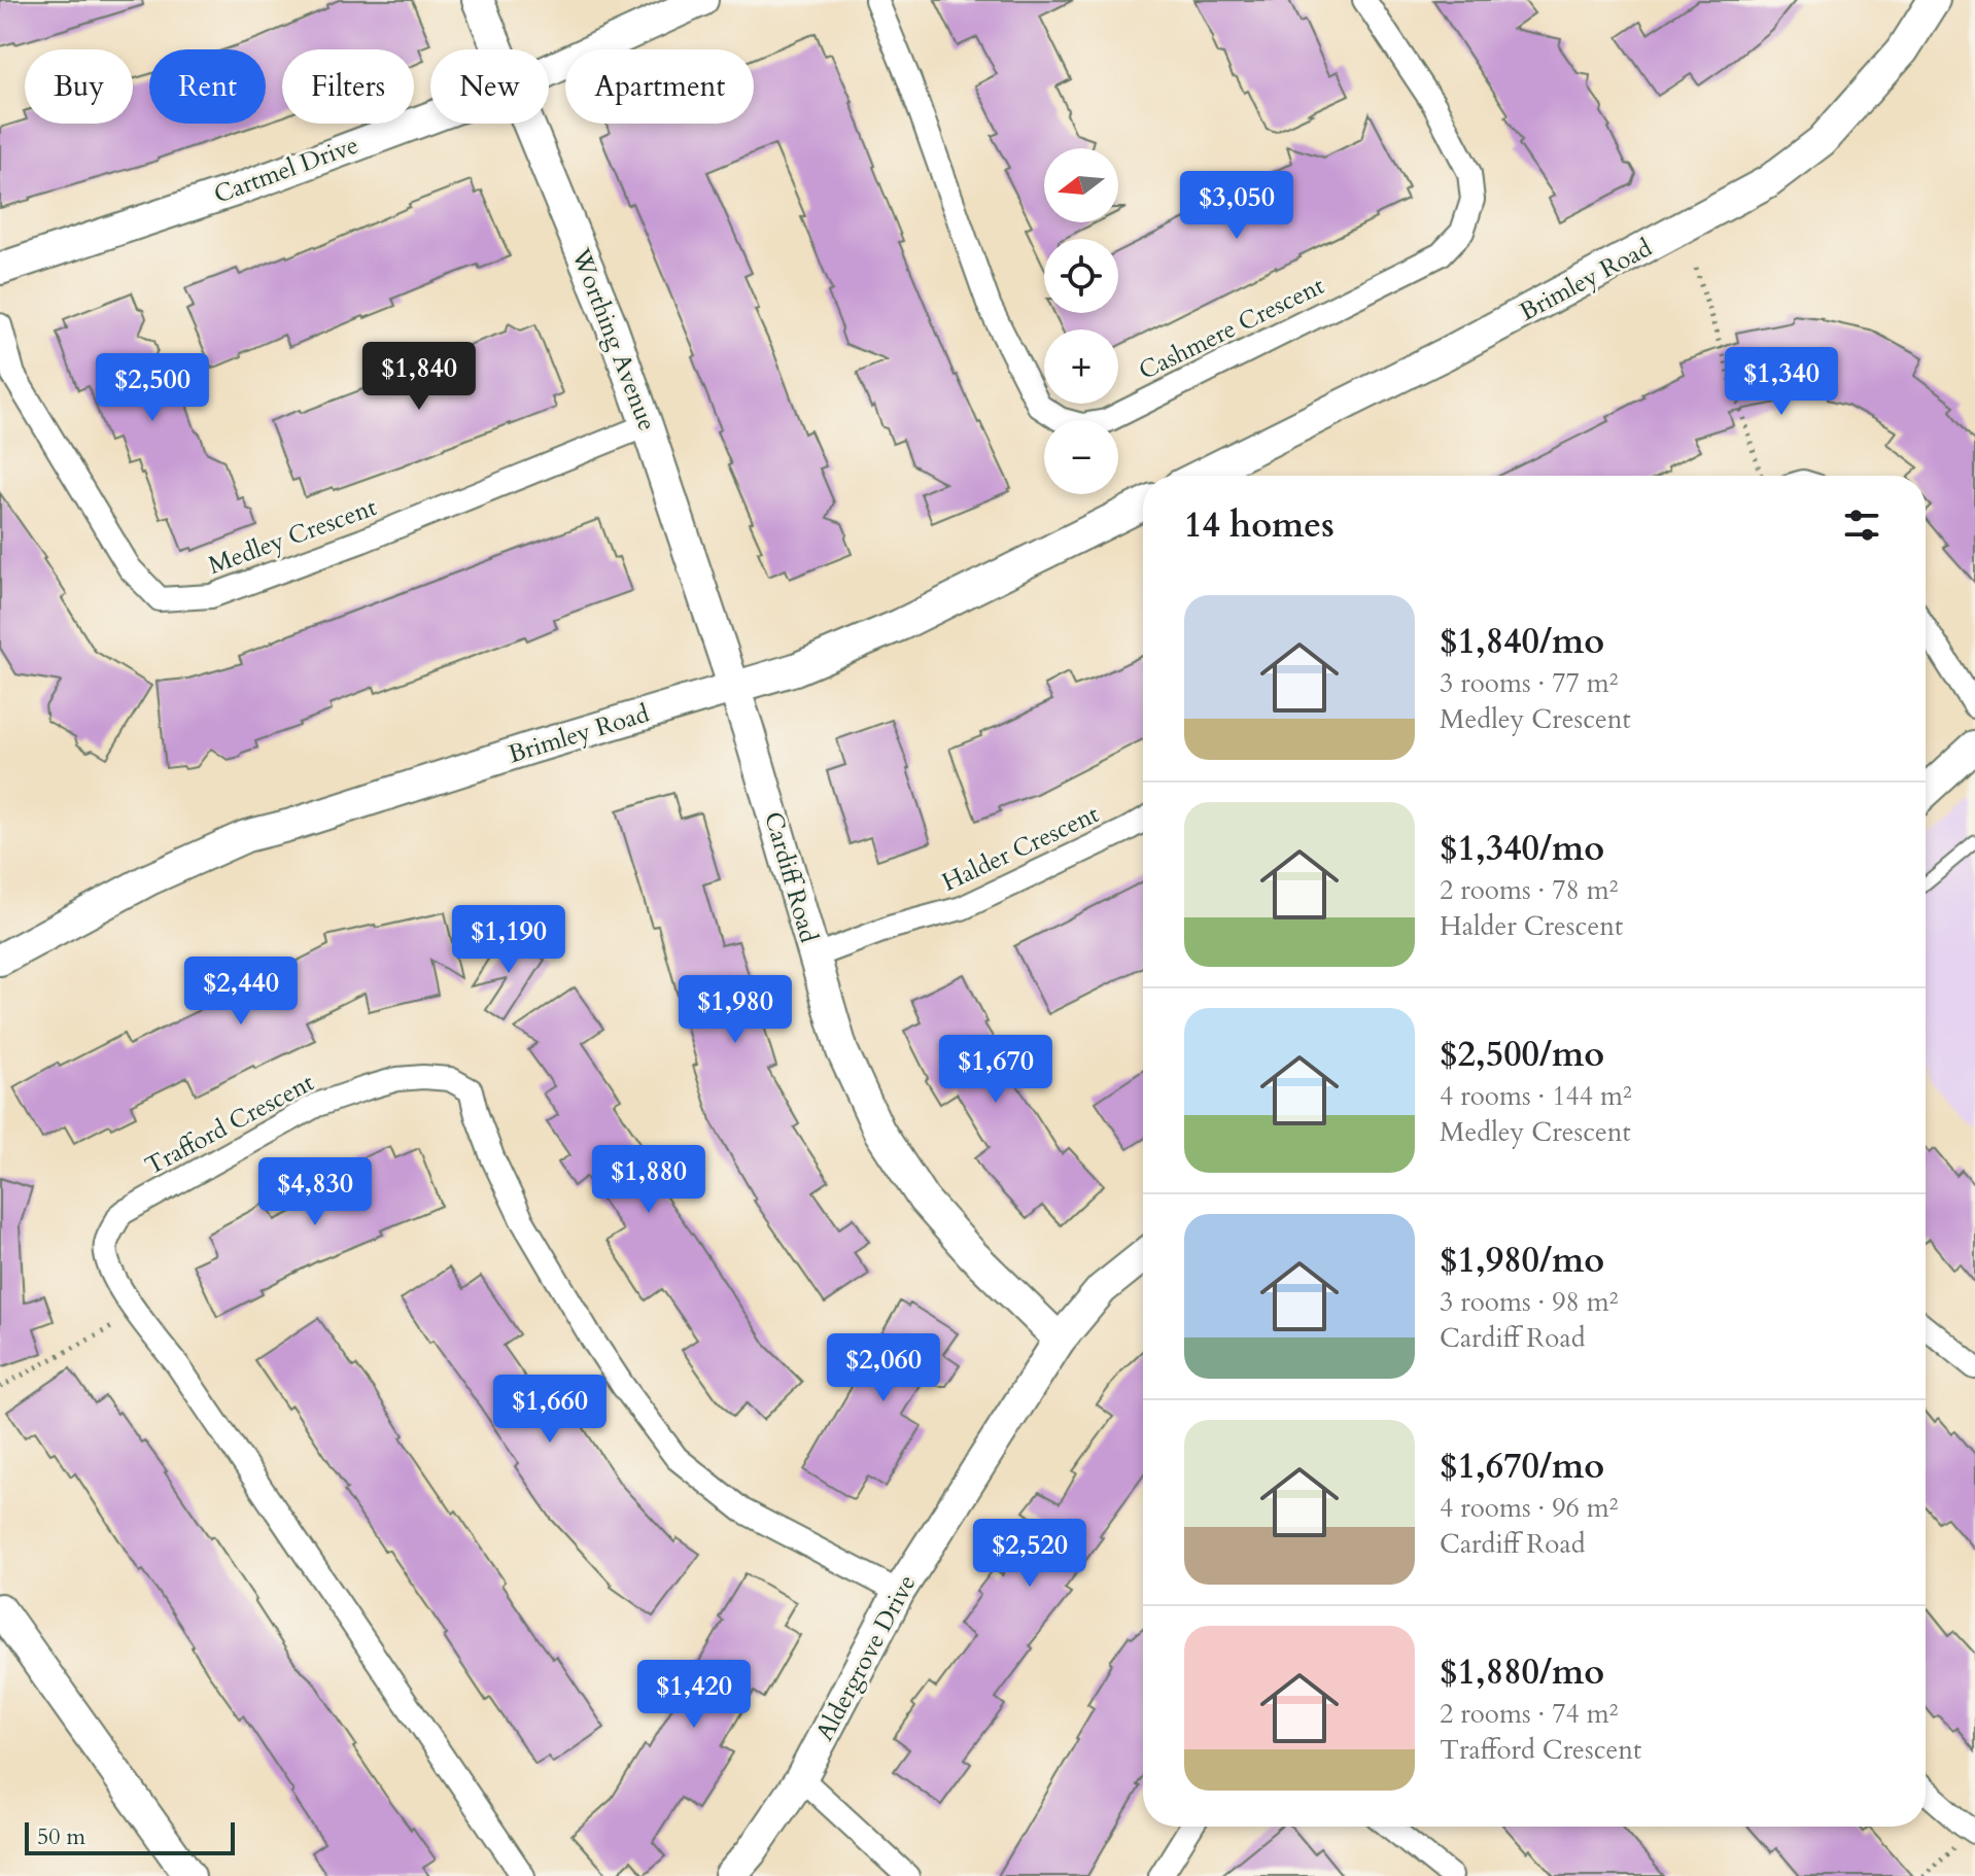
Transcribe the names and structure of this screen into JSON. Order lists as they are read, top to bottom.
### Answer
{
  "streets": {
    "street": [
      "Cartmel Drive",
      "Brimley Road",
      "Cashmere Crescent",
      "Worthing Avenue",
      "Medley Crescent",
      "Halder Crescent",
      "Cardiff Road",
      "Trafford Crescent",
      "Aldergrove Drive"
    ]
  },
  "crossings": [
    ["Brimley Road", "Worthing Avenue"],
    ["Brimley Road", "Cardiff Road"],
    ["Worthing Avenue", "Medley Crescent"],
    ["Worthing Avenue", "Cardiff Road"],
    ["Halder Crescent", "Cardiff Road"],
    ["Cardiff Road", "Aldergrove Drive"],
    ["Trafford Crescent", "Aldergrove Drive"]
  ],
  "scale_bar": "50 m",
  "north": "left",
  "page": {
    "chip": [
      "Buy",
      "Rent",
      "Filters",
      "New",
      "Apartment"
    ],
    "map_buttons": ["+", "−"],
    "price": [
      "$3,050",
      "$1,840",
      "$1,340",
      "$2,500",
      "$1,190",
      "$2,440",
      "$1,980",
      "$1,670",
      "$1,880",
      "$4,830",
      "$2,060",
      "$1,660",
      "$2,520",
      "$1,420"
    ],
    "heading": "14 homes",
    "list": [
      {
        "name": "$1,840/mo",
        "note": "3 rooms · 77 m² · Medley Crescent"
      },
      {
        "name": "$1,340/mo",
        "note": "2 rooms · 78 m² · Halder Crescent"
      },
      {
        "name": "$2,500/mo",
        "note": "4 rooms · 144 m² · Medley Crescent"
      },
      {
        "name": "$1,980/mo",
        "note": "3 rooms · 98 m² · Cardiff Road"
      },
      {
        "name": "$1,670/mo",
        "note": "4 rooms · 96 m² · Cardiff Road"
      },
      {
        "name": "$1,880/mo",
        "note": "2 rooms · 74 m² · Trafford Crescent"
      }
    ],
    "scale": "50 m"
  }
}
